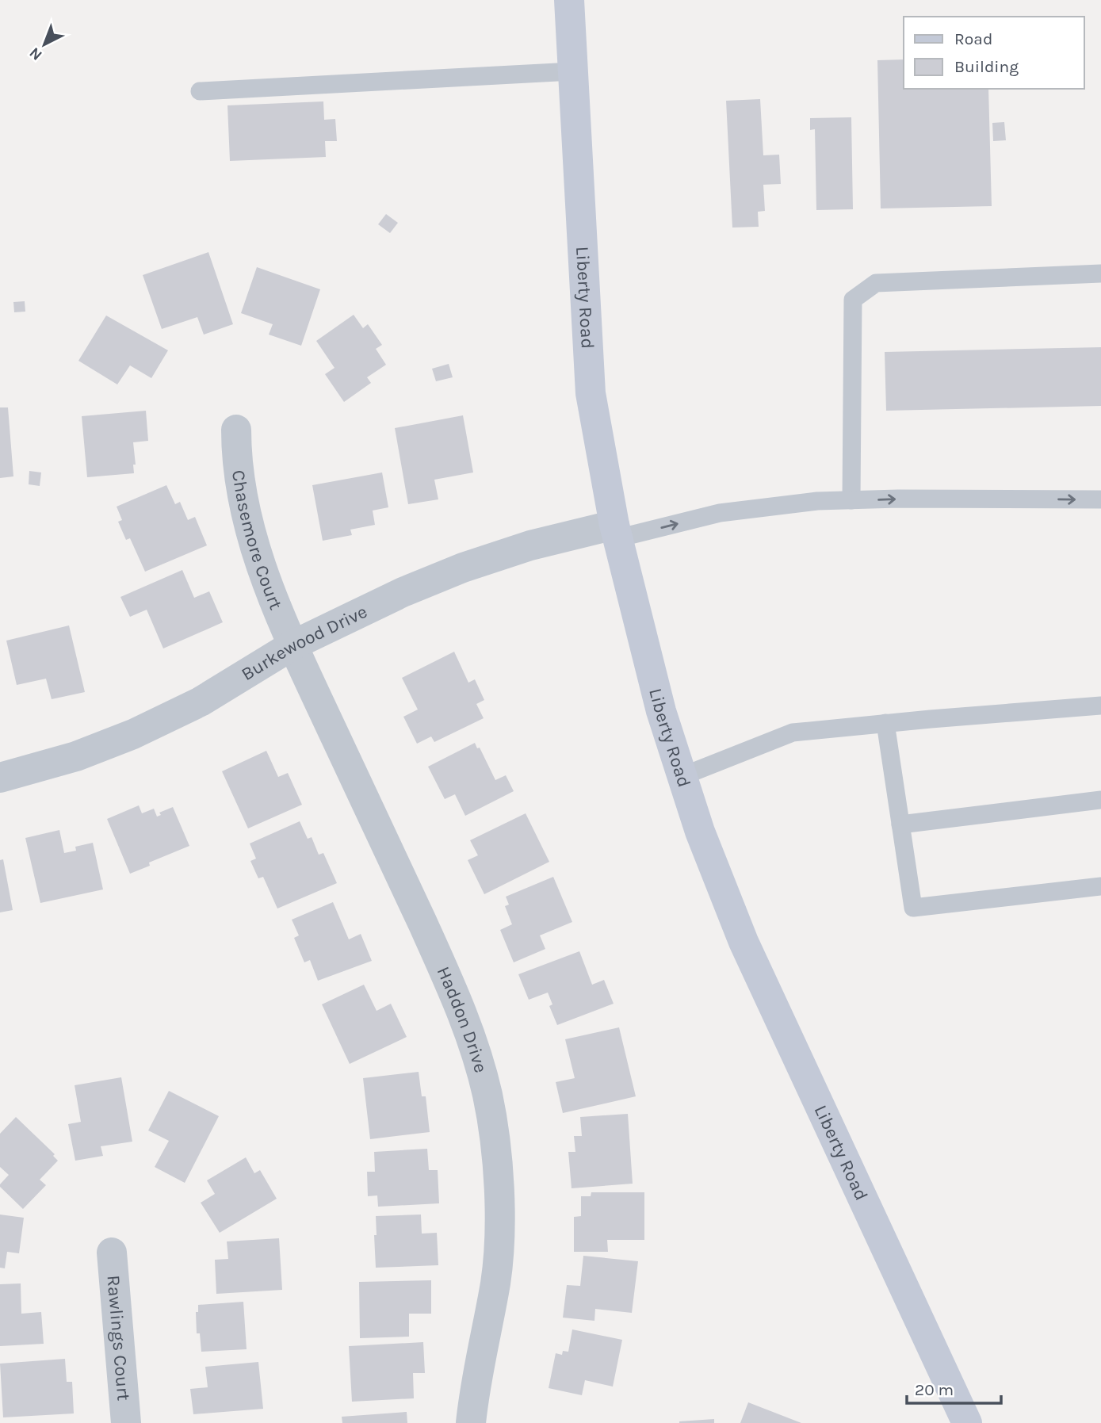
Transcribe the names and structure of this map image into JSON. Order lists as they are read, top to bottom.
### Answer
{
  "streets": {
    "main road": ["Liberty Road"],
    "street": [
      "Chasemore Court",
      "Burkewood Drive",
      "Haddon Drive",
      "Rawlings Court"
    ]
  },
  "crossings": [
    ["Liberty Road", "Burkewood Drive"],
    ["Chasemore Court", "Burkewood Drive"],
    ["Chasemore Court", "Haddon Drive"],
    ["Burkewood Drive", "Haddon Drive"]
  ],
  "legend": ["Road", "Building"],
  "scale_bar": "20 m",
  "north": "bottom left"
}
